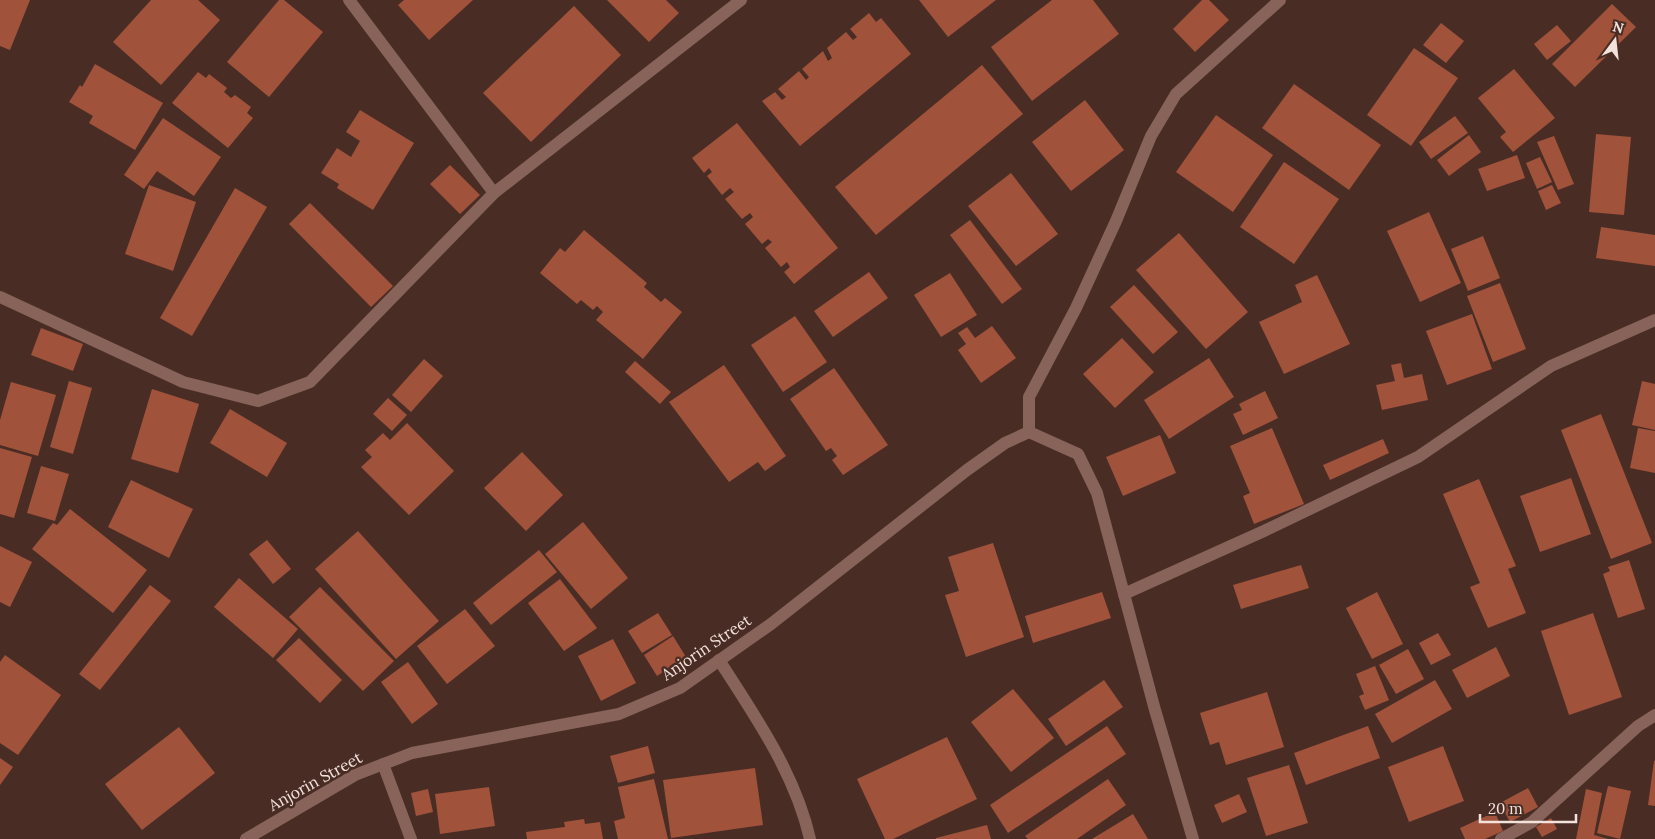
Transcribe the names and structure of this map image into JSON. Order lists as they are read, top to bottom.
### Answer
{
  "streets": {
    "street": ["Anjorin Street"]
  },
  "scale_bar": "20 m",
  "north": "top"
}
